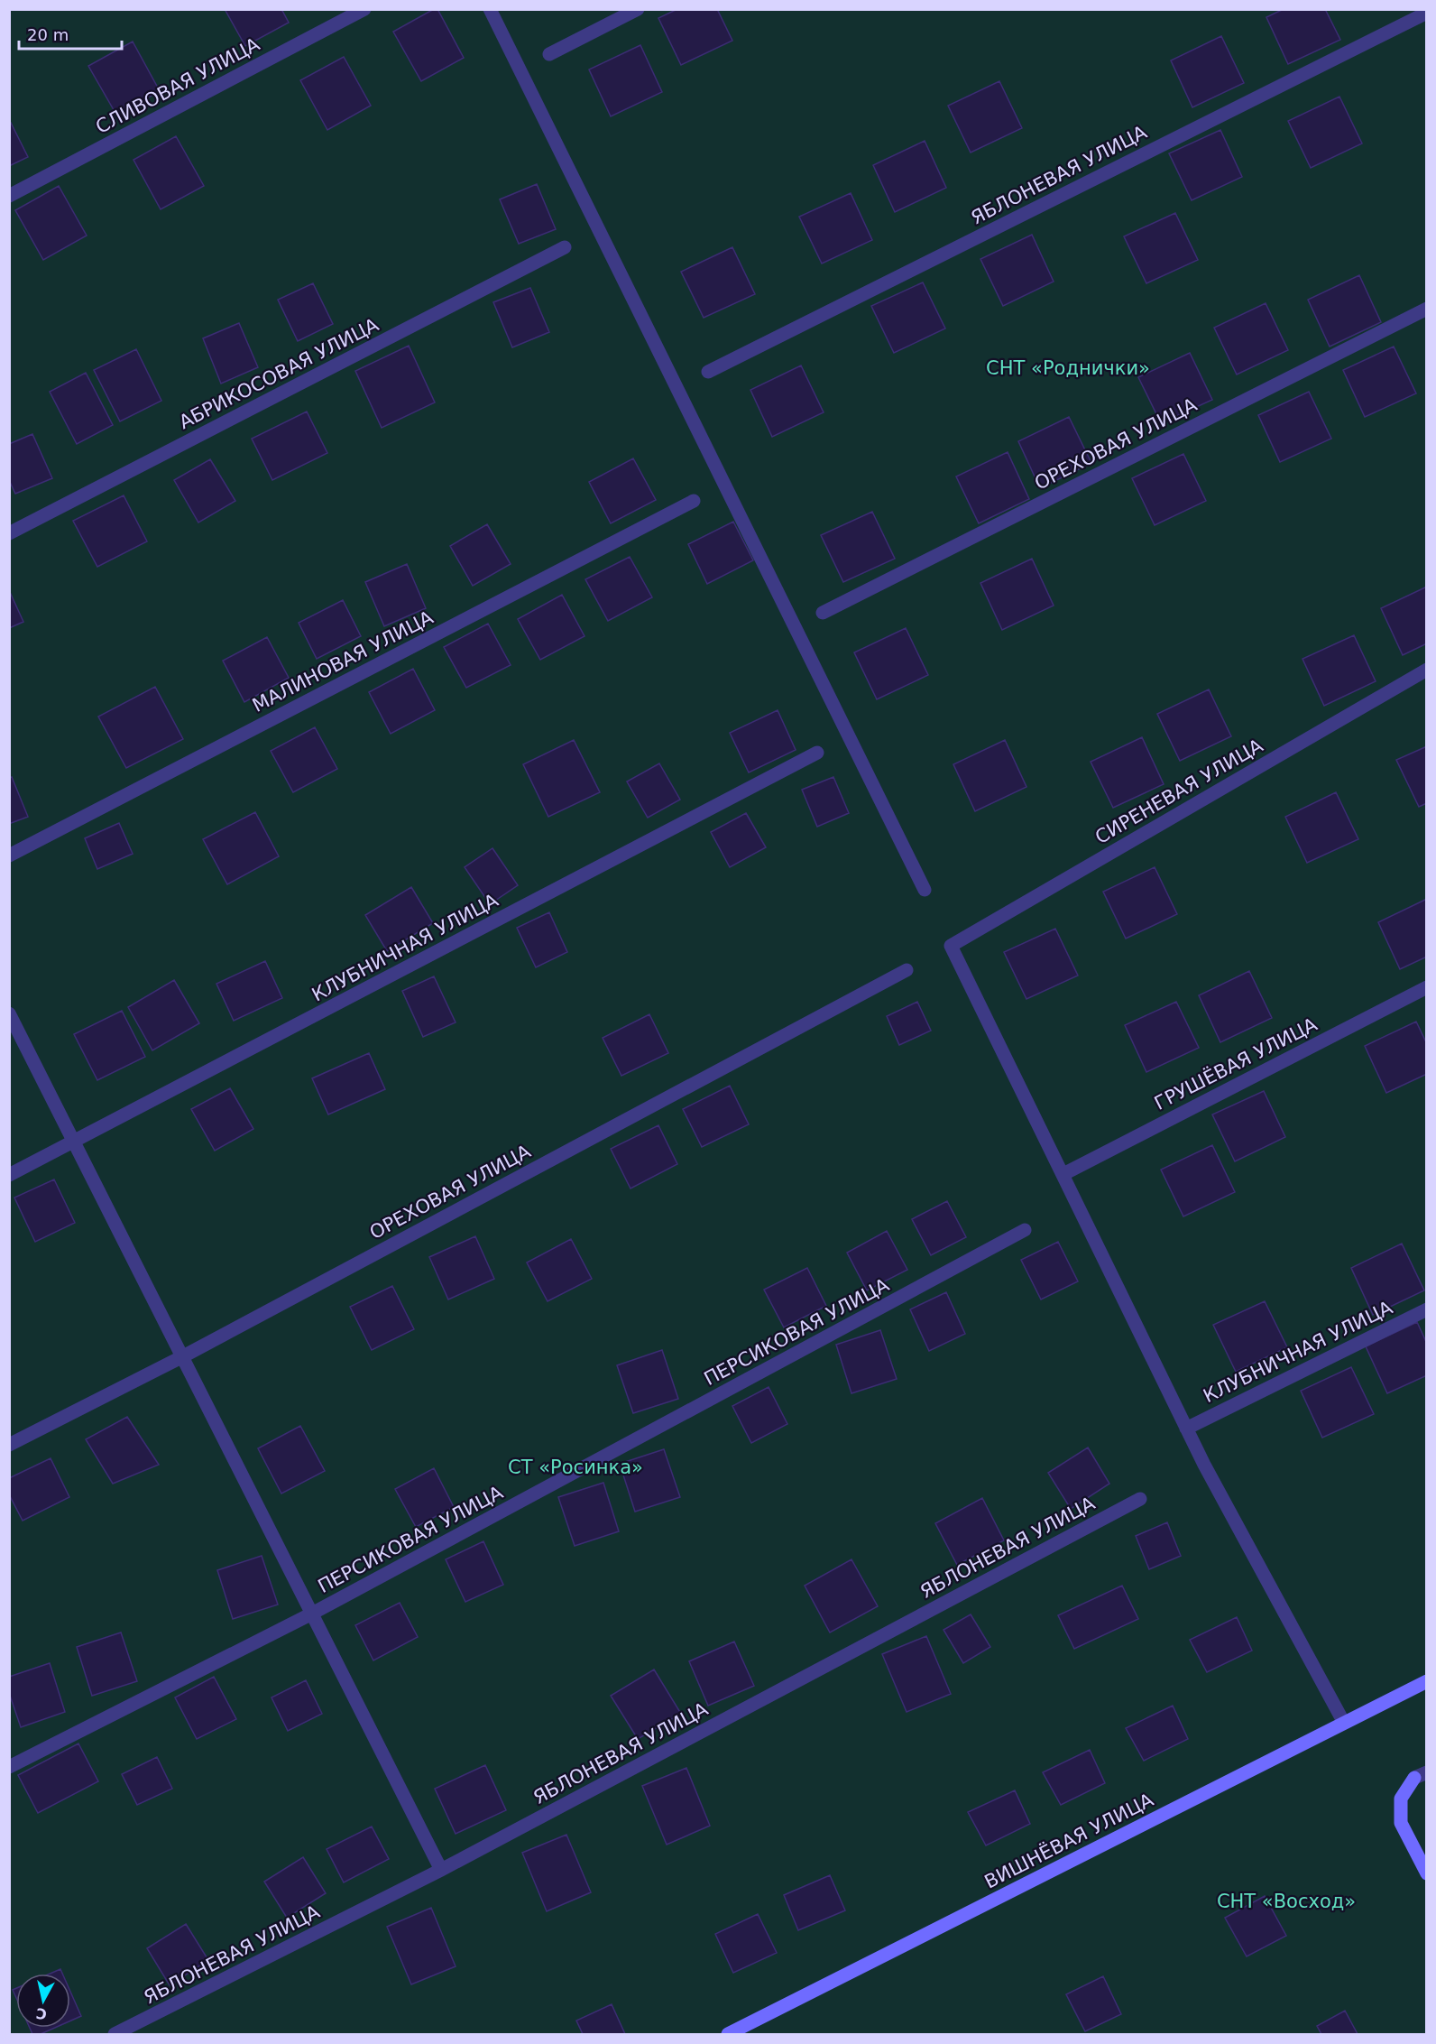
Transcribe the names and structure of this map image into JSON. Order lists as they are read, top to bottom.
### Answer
{
  "streets": {
    "street": [
      "СЛИВОВАЯ УЛИЦА",
      "ЯБЛОНЕВАЯ УЛИЦА",
      "АБРИКОСОВАЯ УЛИЦА",
      "ОРЕХОВАЯ УЛИЦА",
      "МАЛИНОВАЯ УЛИЦА",
      "СИРЕНЕВАЯ УЛИЦА",
      "КЛУБНИЧНАЯ УЛИЦА",
      "ГРУШЁВАЯ УЛИЦА",
      "ПЕРСИКОВАЯ УЛИЦА",
      "ВИШНЁВАЯ УЛИЦА"
    ]
  },
  "crossings": [
    ["СИРЕНЕВАЯ УЛИЦА", "ГРУШЁВАЯ УЛИЦА"]
  ],
  "parks": ["СНТ «Роднички»", "СТ «Росинка»", "СНТ «Восход»"],
  "scale_bar": "20 m",
  "north": "bottom"
}
